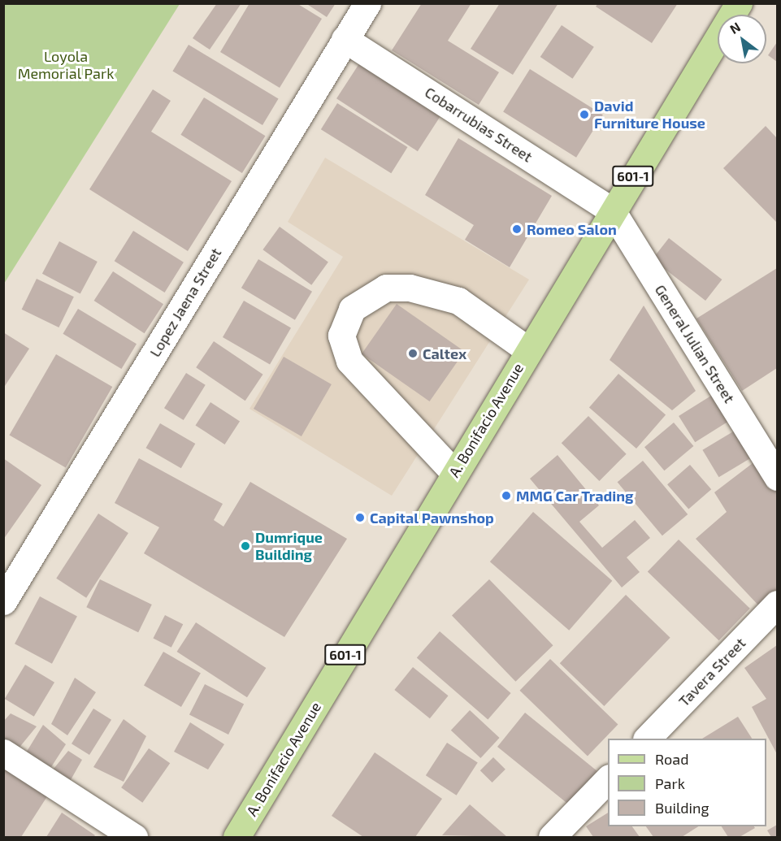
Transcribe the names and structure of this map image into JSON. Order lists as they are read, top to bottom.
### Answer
{
  "streets": {
    "main road": ["601-1", "A. Bonifacio Avenue"],
    "street": [
      "Cobarrubias Street",
      "Lopez Jaena Street",
      "General Julian Street",
      "Tavera Street"
    ]
  },
  "crossings": [
    ["Cobarrubias Street", "Lopez Jaena Street"],
    ["Cobarrubias Street", "General Julian Street"],
    ["Cobarrubias Street", "A. Bonifacio Avenue"],
    ["General Julian Street", "A. Bonifacio Avenue"]
  ],
  "parks": ["Loyola Memorial Park"],
  "places": [
    "David Furniture House",
    "Romeo Salon",
    "Caltex",
    "MMG Car Trading",
    "Capital Pawnshop",
    "Dumrique Building"
  ],
  "legend": ["Road", "Park", "Building"],
  "north": "top left"
}
